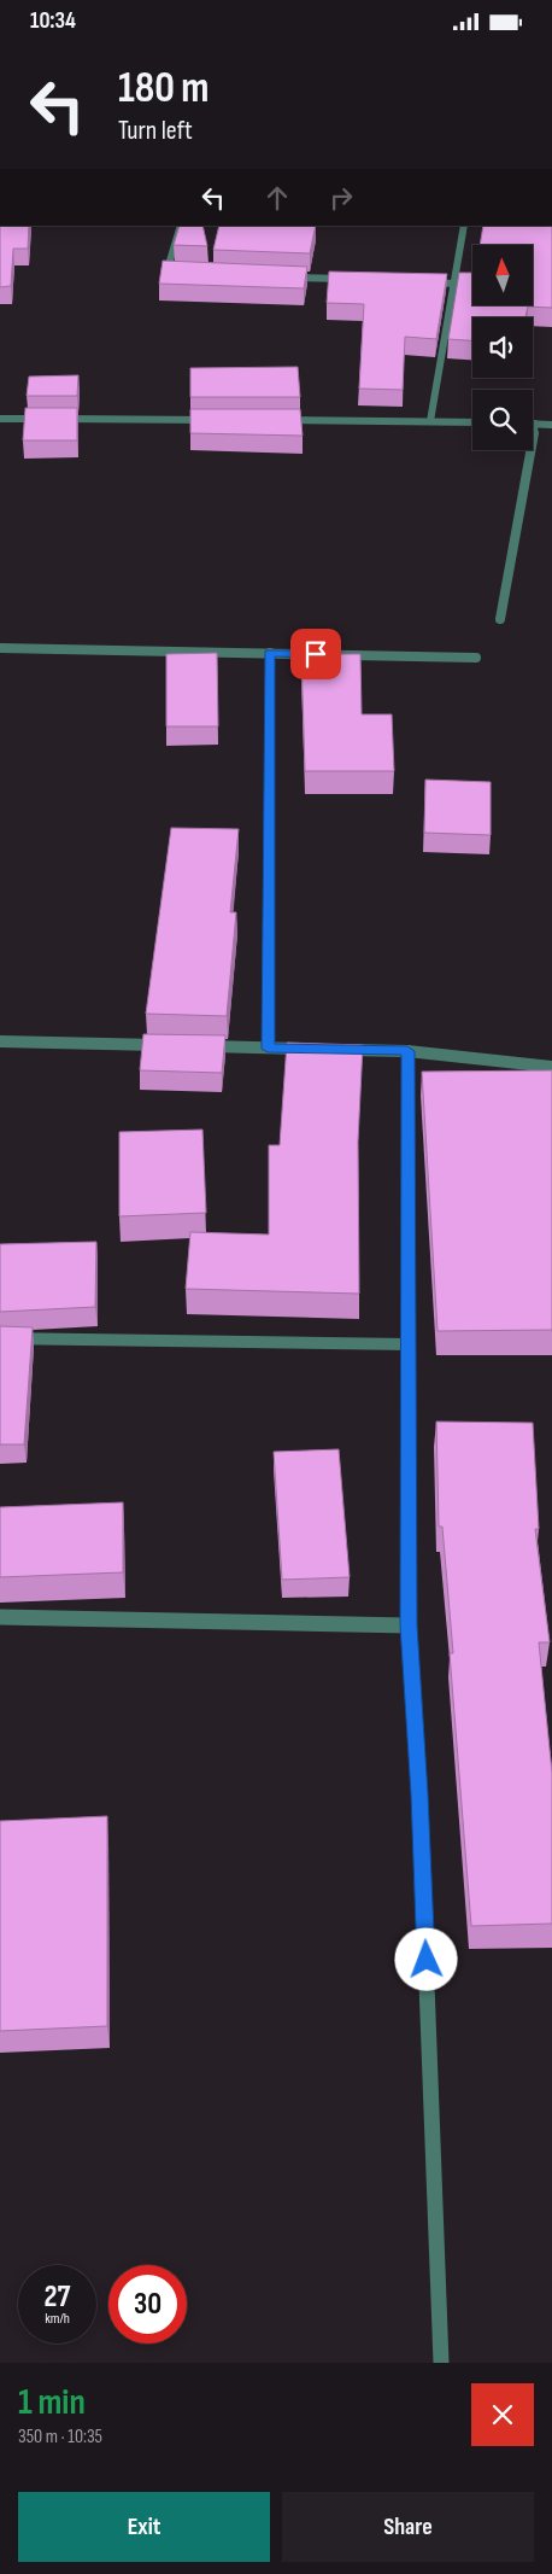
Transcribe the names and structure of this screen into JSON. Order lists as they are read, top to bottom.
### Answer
{
  "north": "top",
  "page": {
    "status": "10:34",
    "turn": ["180 m", "Turn left"],
    "speed": "27 km/h",
    "limit": "30",
    "heading": ["1 min", "350 m · 10:35"],
    "buttons": ["Exit", "Share"]
  }
}
